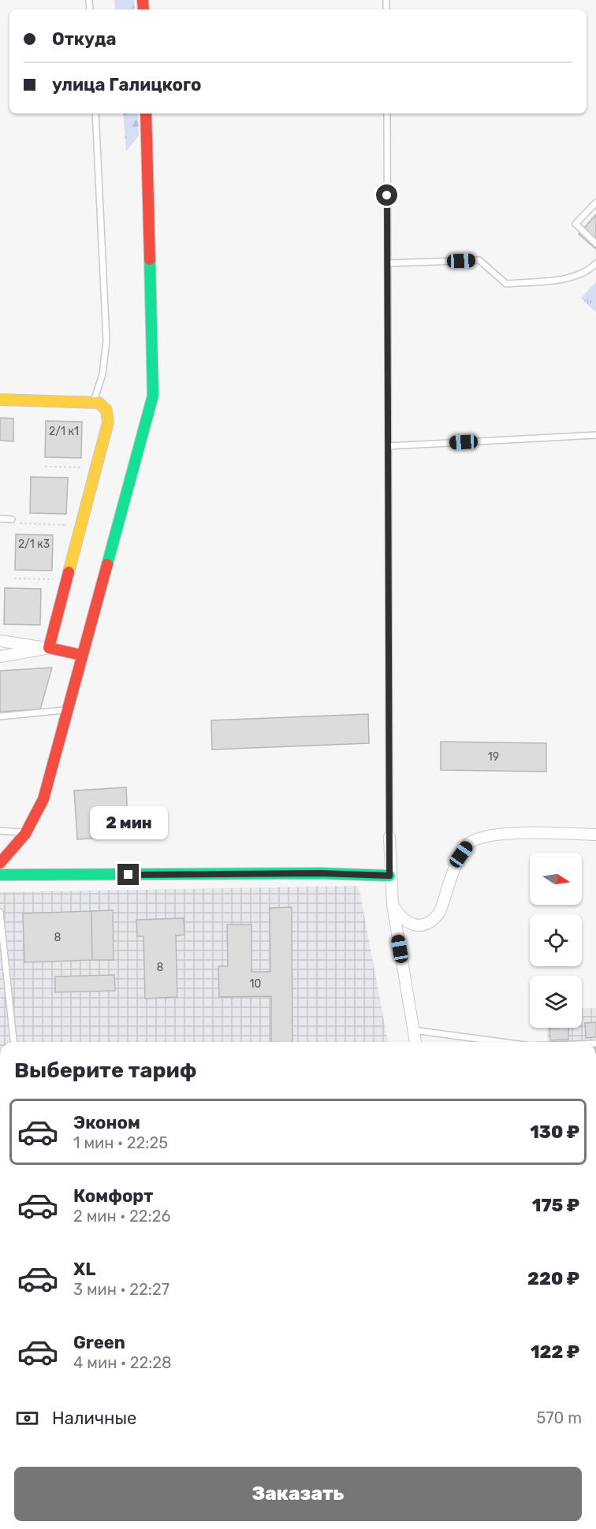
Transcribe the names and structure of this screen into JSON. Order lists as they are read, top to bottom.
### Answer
{
  "house_numbers": [
    "2/1 к1",
    "2/1 к3",
    "19",
    "8",
    "8",
    "10"
  ],
  "north": "right",
  "page": {
    "banner": ["Откуда", "улица Галицкого"],
    "bubble": "2 мин",
    "heading": "Выберите тариф",
    "list": [
      {
        "name": "Эконом",
        "note": "1 мин · 22:25",
        "value": "130 ₽"
      },
      {
        "name": "Комфорт",
        "note": "2 мин · 22:26",
        "value": "175 ₽"
      },
      {
        "name": "XL",
        "note": "3 мин · 22:27",
        "value": "220 ₽"
      },
      {
        "name": "Green",
        "note": "4 мин · 22:28",
        "value": "122 ₽"
      }
    ],
    "pay": ["Наличные", "570 m"],
    "buttons": "Заказать"
  }
}
